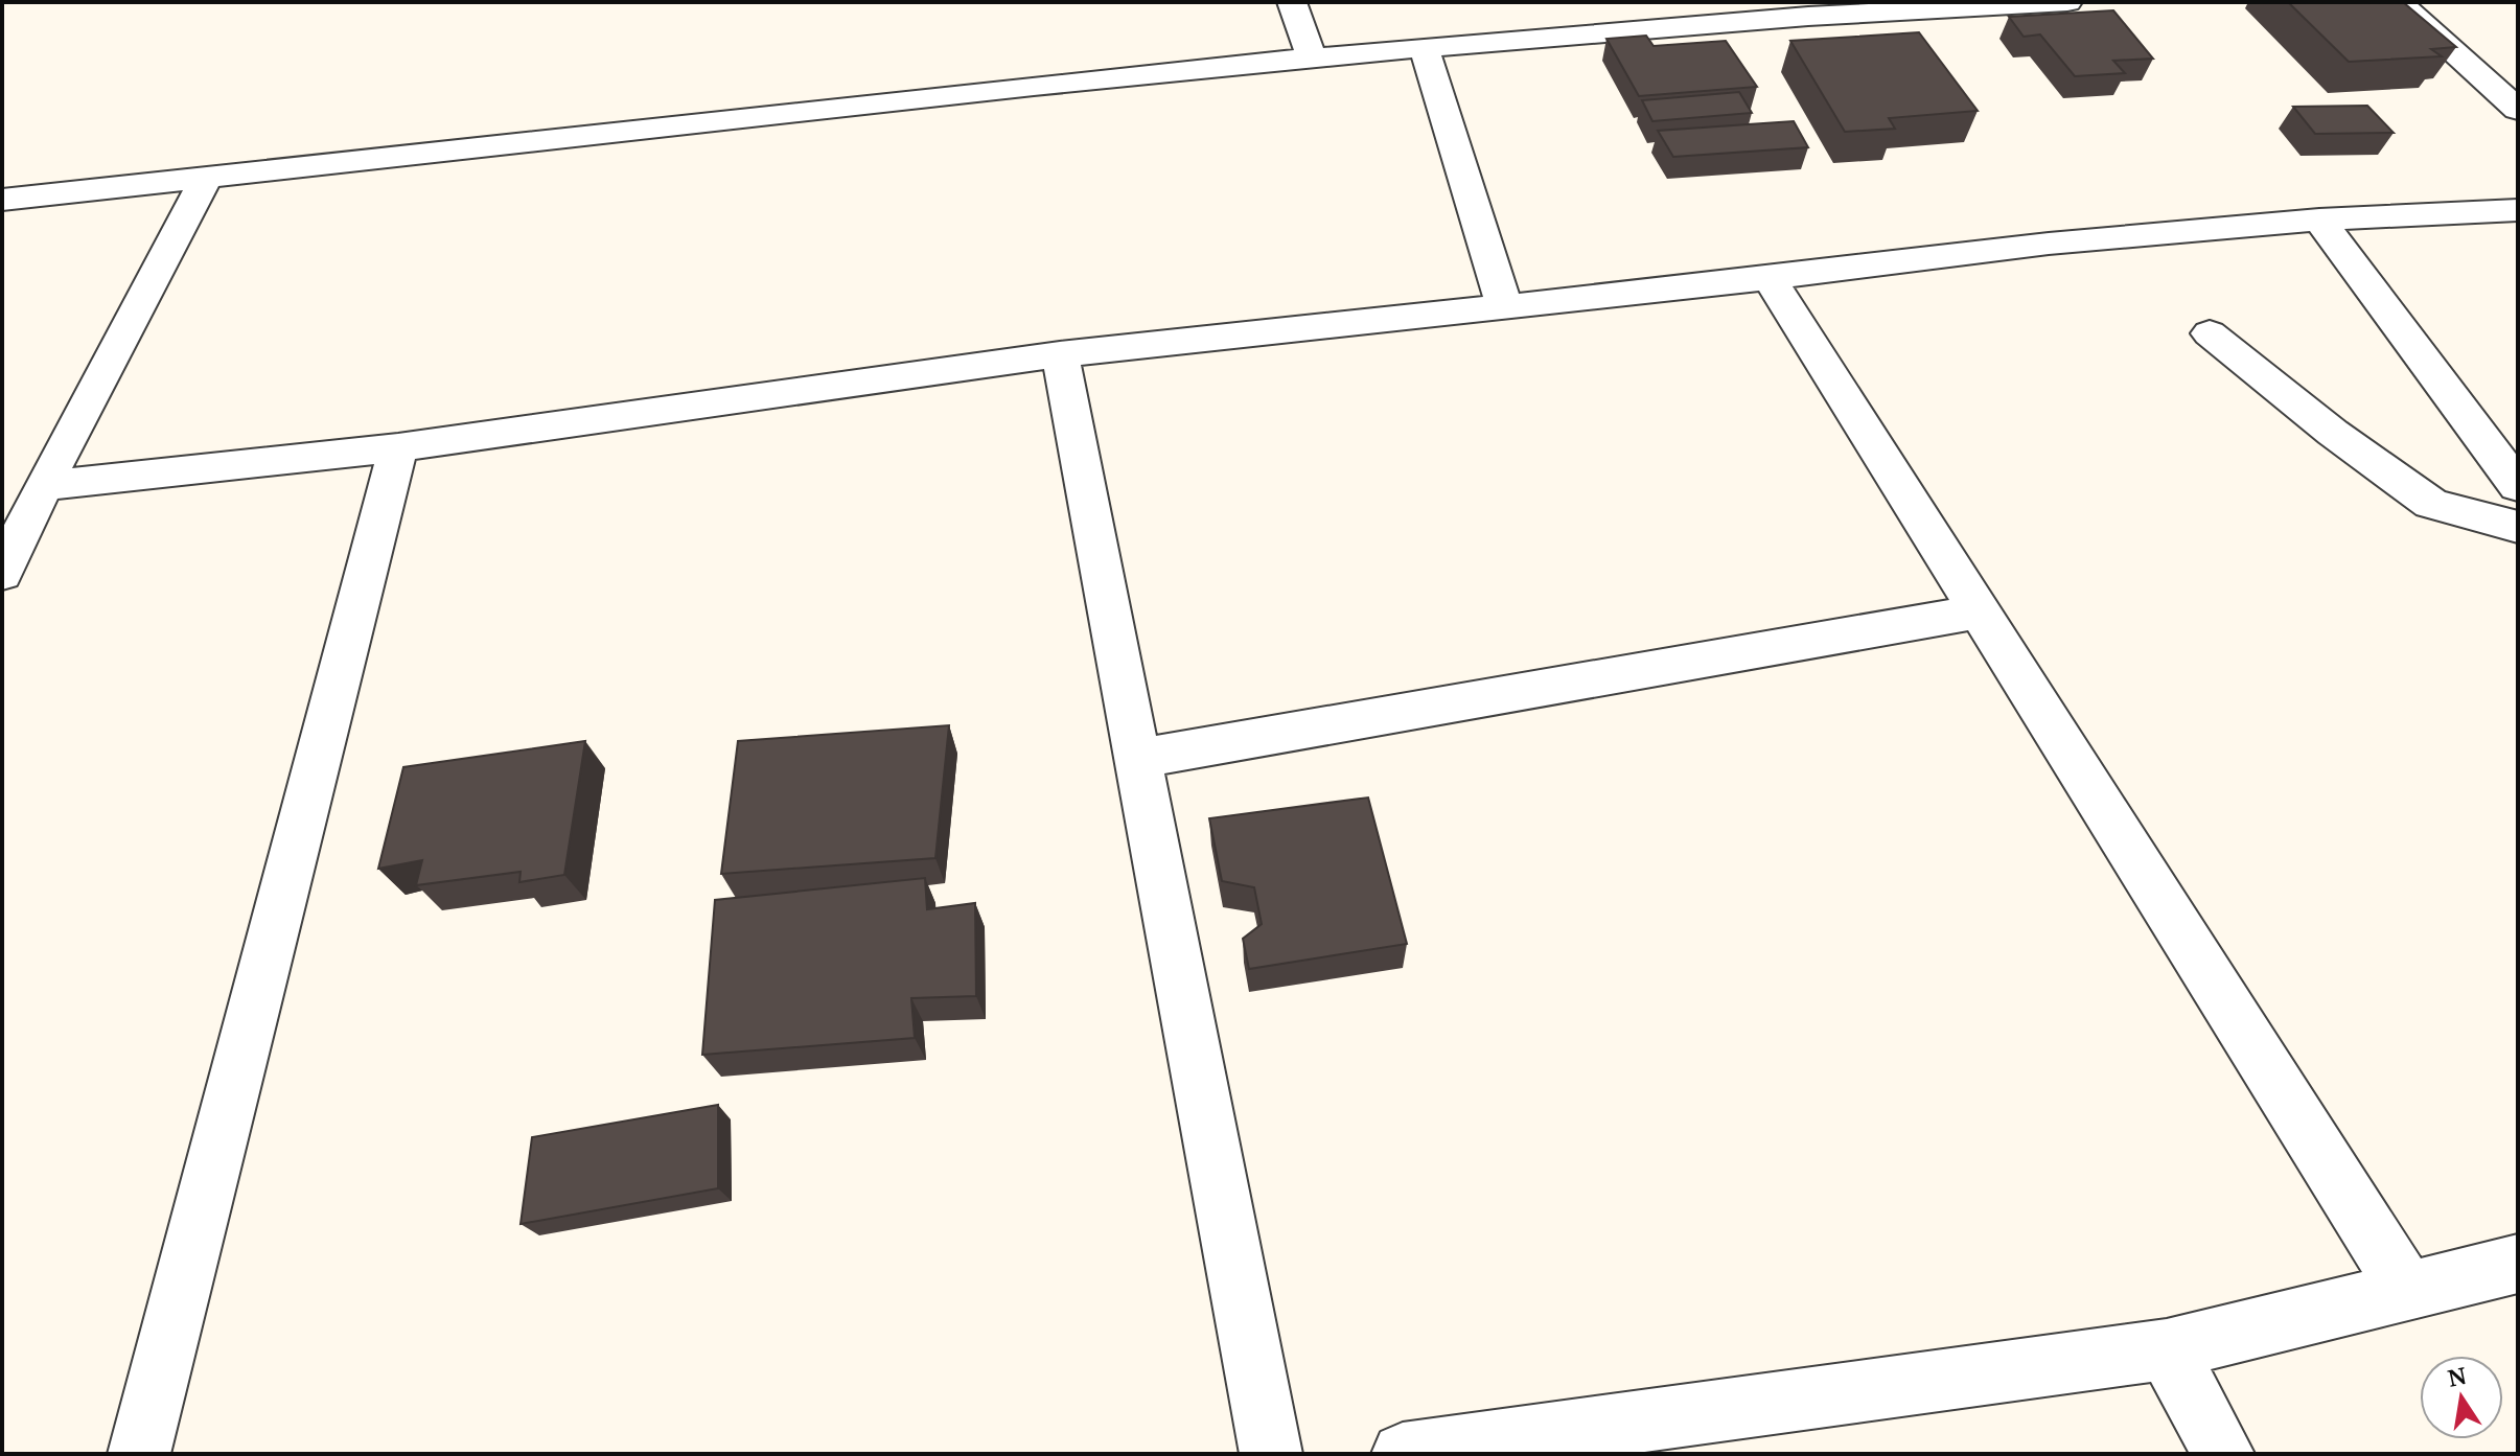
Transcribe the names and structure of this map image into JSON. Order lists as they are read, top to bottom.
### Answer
{
  "north": "top"
}
